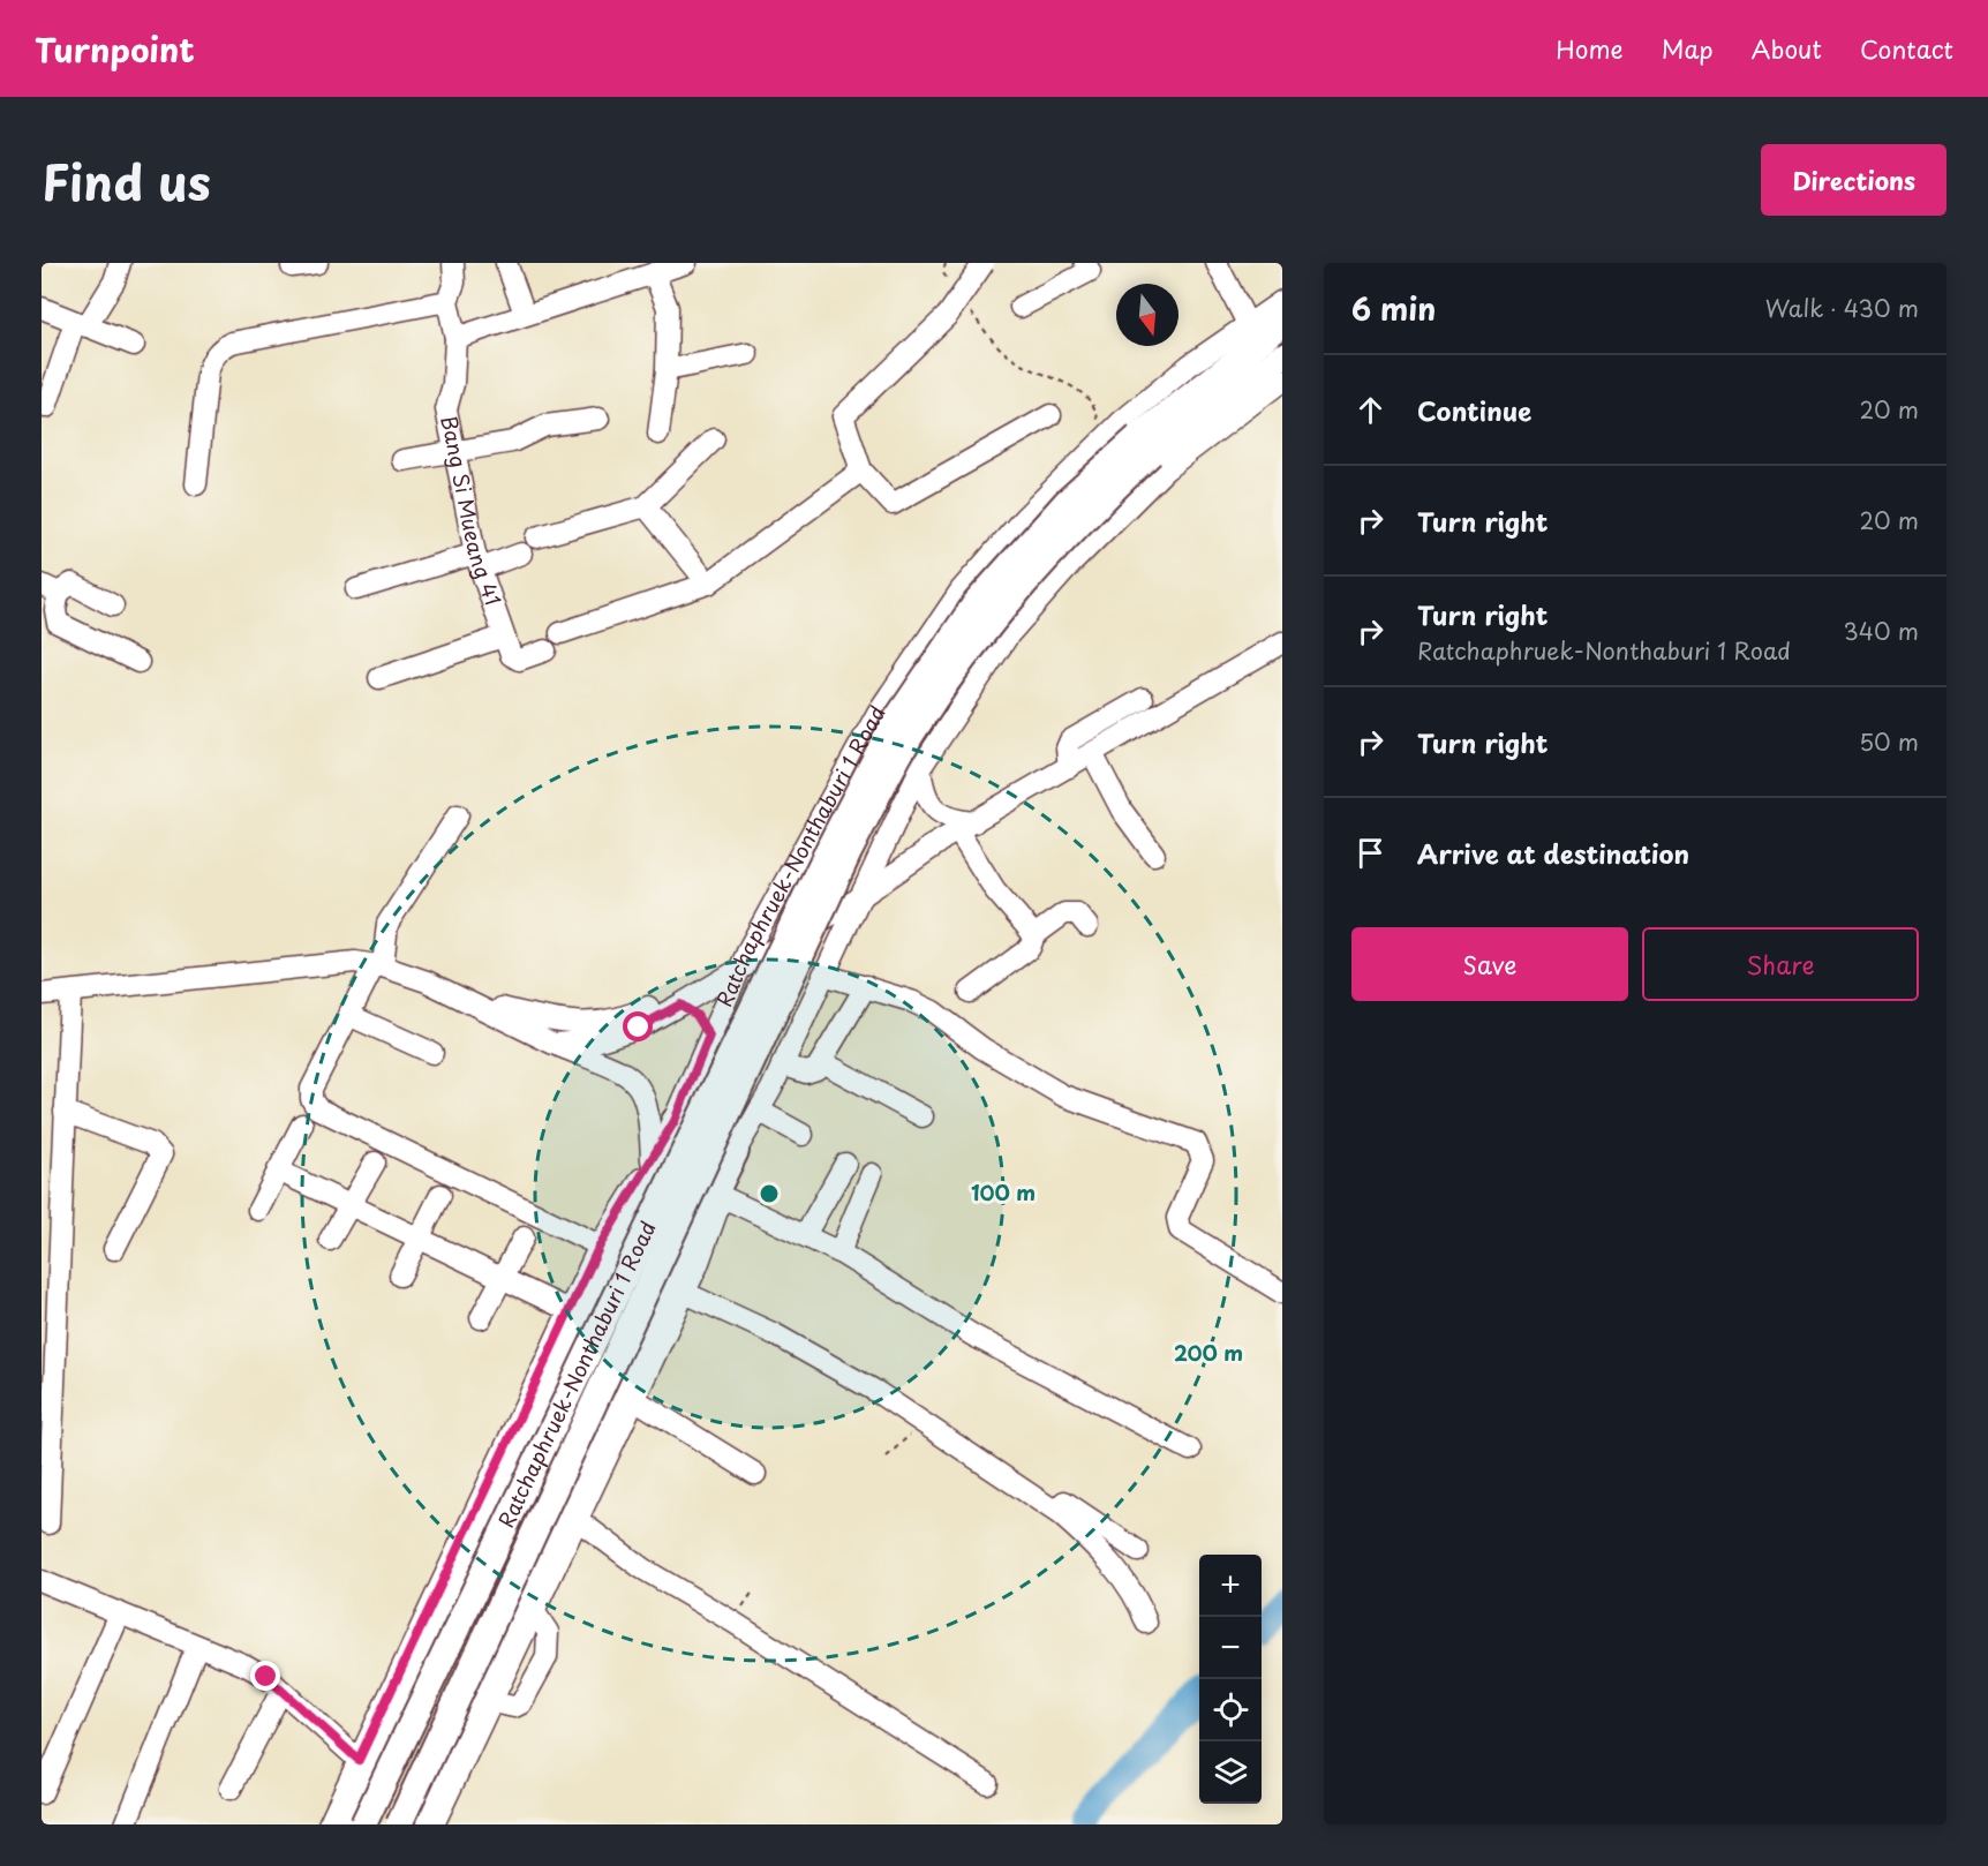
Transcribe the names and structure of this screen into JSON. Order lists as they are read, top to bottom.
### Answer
{
  "streets": {
    "main road": ["Ratchaphruek-Nonthaburi 1 Road"],
    "street": ["Bang Si Mueang 41"]
  },
  "north": "bottom",
  "page": {
    "header": "Turnpoint",
    "nav": [
      "Home",
      "Map",
      "About",
      "Contact"
    ],
    "title": "Find us",
    "buttons": [
      "Directions",
      ["Save", "Share"]
    ],
    "heading": ["6 min", "Walk · 430 m"],
    "list": [
      ["Continue", "20 m"],
      ["Turn right", "20 m"],
      ["Turn right", "Ratchaphruek-Nonthaburi 1 Road", "340 m"],
      ["Turn right", "50 m"],
      "Arrive at destination"
    ],
    "map_buttons": ["+", "−"]
  },
  "rings": ["100 m", "200 m"]
}
